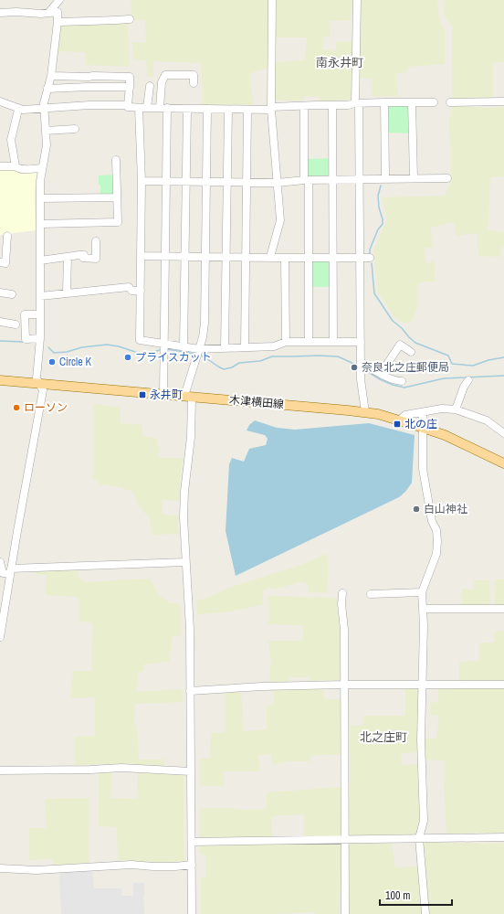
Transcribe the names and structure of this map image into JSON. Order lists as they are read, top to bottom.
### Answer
{
  "streets": {
    "main road": ["木津横田線"]
  },
  "districts": ["南永井町", "北之庄町"],
  "places": {
    "other": [
      "プライスカット",
      "Circle K",
      "奈良北之庄郵便局",
      "ローソン",
      "白山神社"
    ],
    "transit": ["永井町", "北の庄"]
  },
  "scale_bar": "100 m"
}
